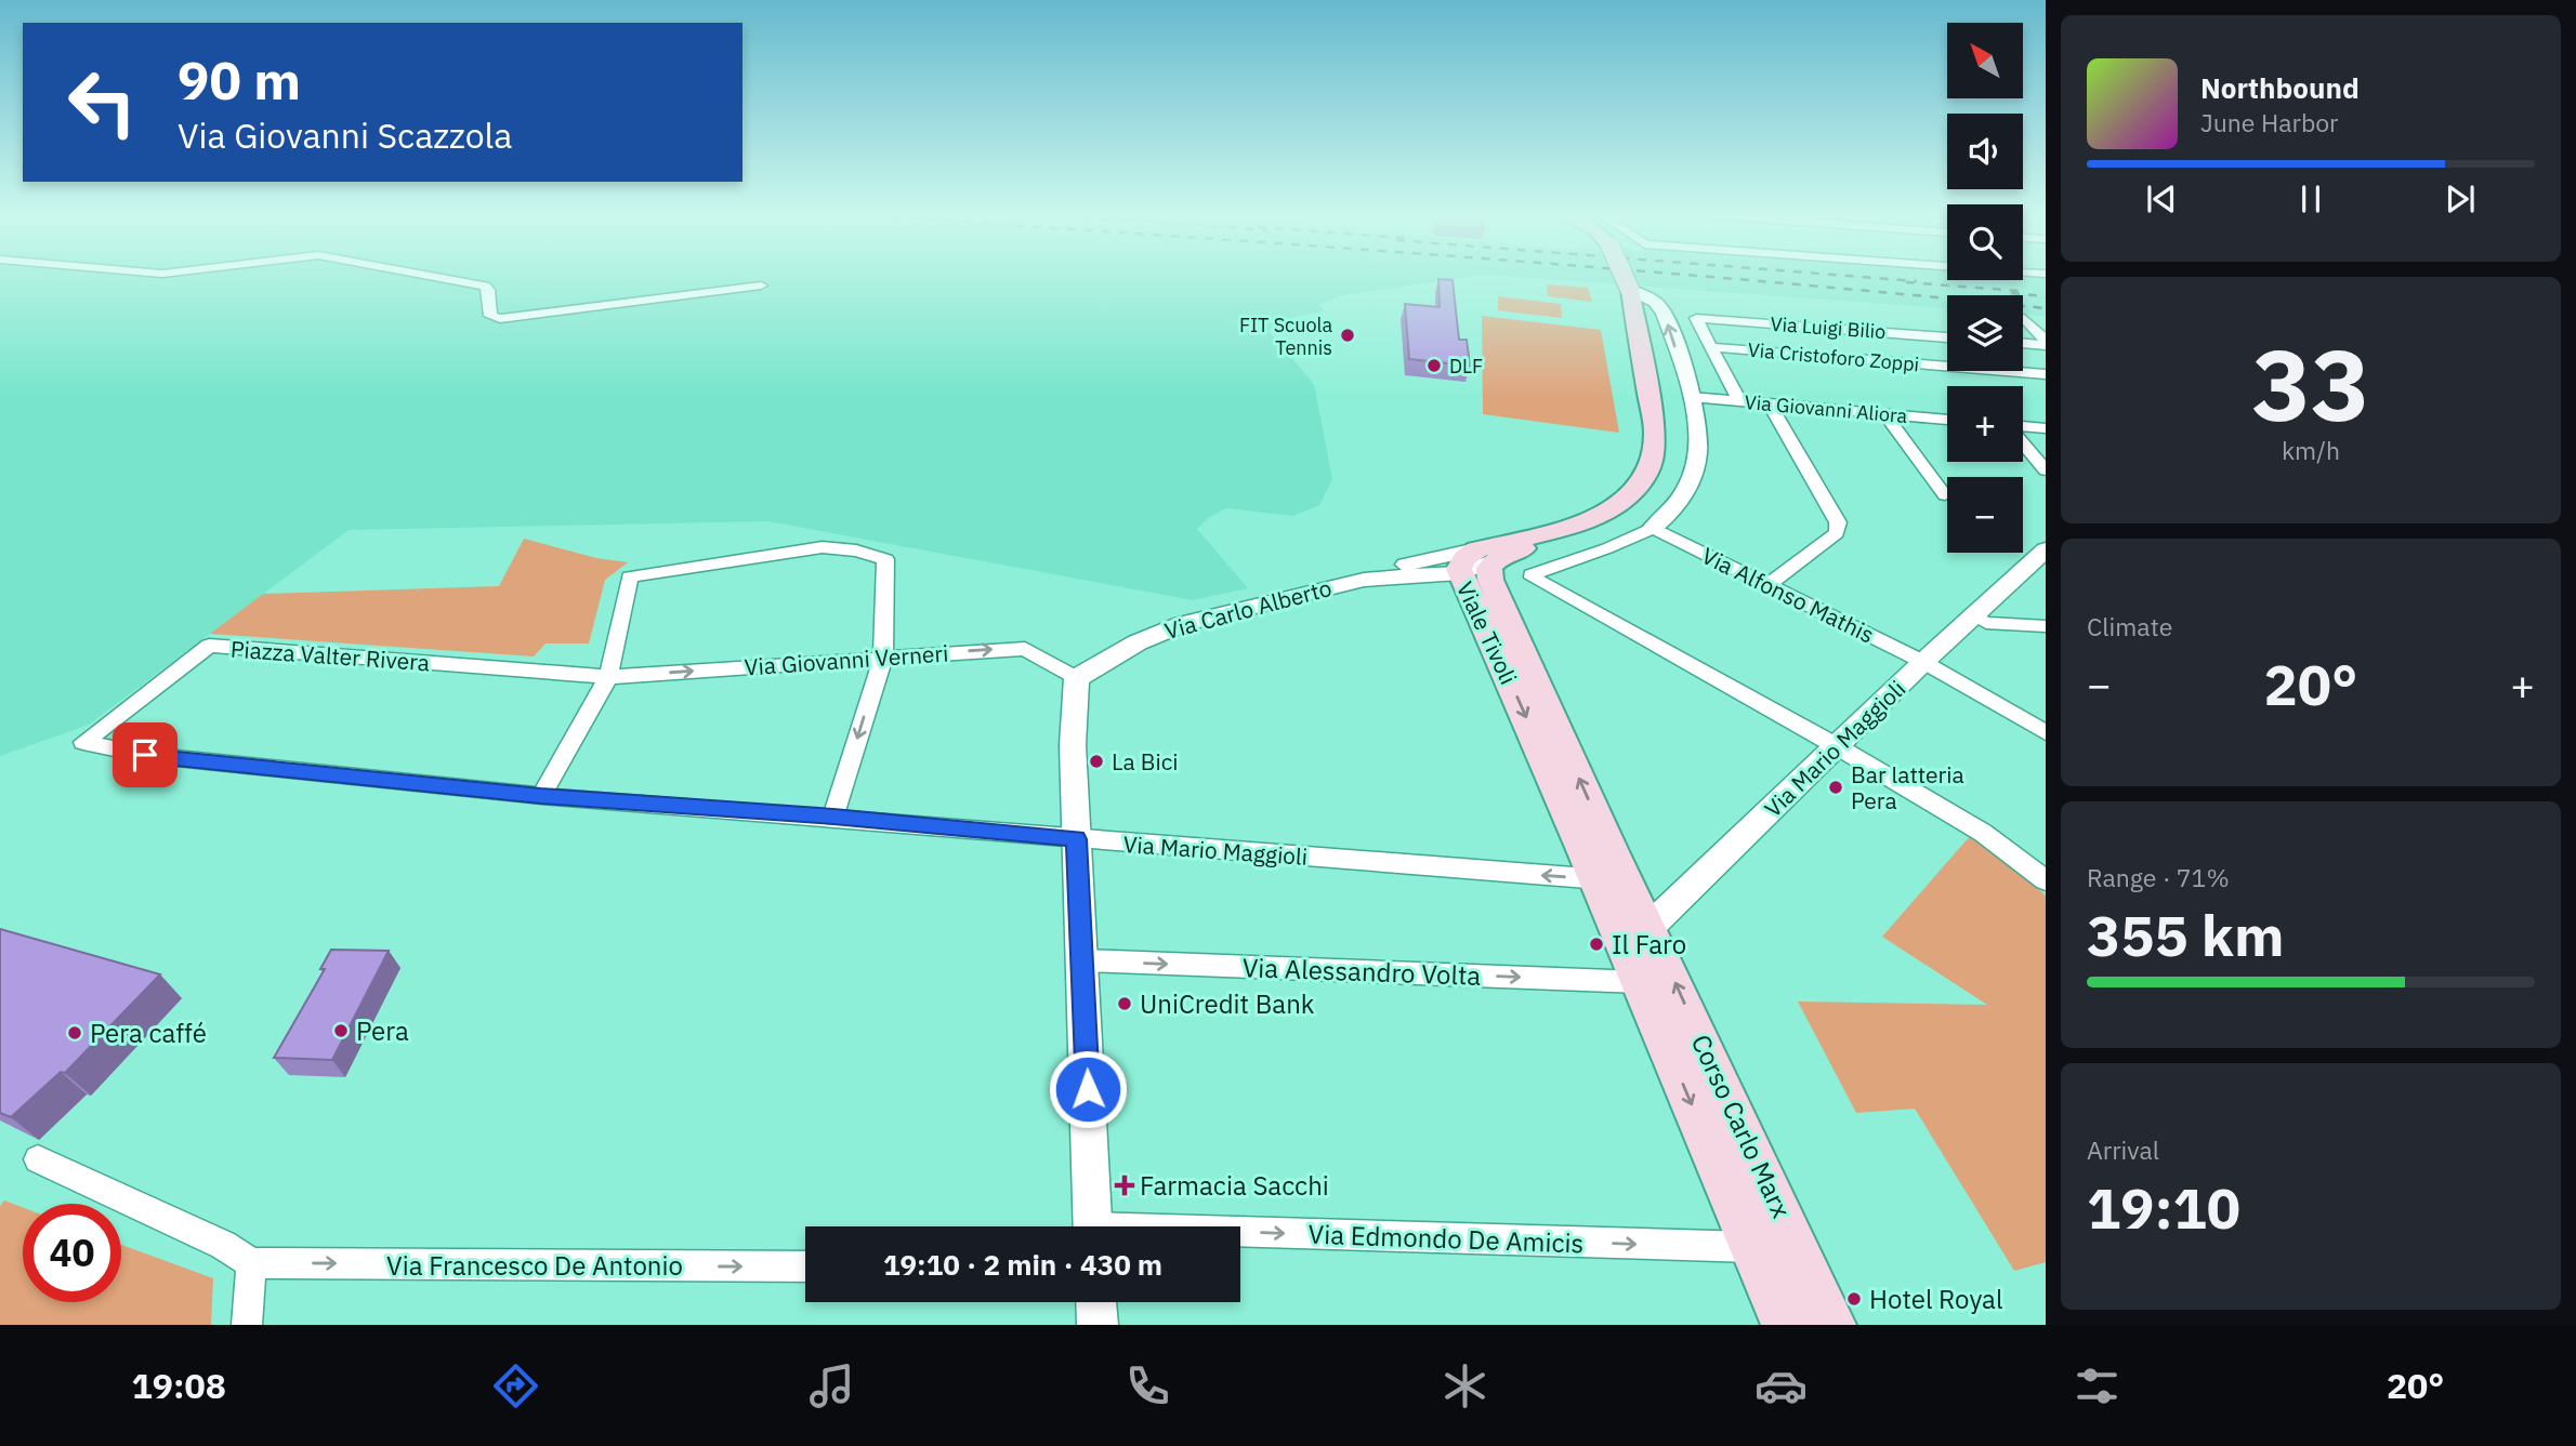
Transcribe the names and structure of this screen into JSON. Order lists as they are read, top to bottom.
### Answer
{
  "streets": {
    "main road": ["Viale Tivoli", "Corso Carlo Marx"],
    "street": [
      "Via Luigi Bilio",
      "Via Cristoforo Zoppi",
      "Via Giovanni Aliora",
      "Via Alfonso Mathis",
      "Via Carlo Alberto",
      "Piazza Valter Rivera",
      "Via Giovanni Verneri",
      "Via Mario Maggioli",
      "Via Alessandro Volta",
      "Via Edmondo De Amicis",
      "Via Francesco De Antonio"
    ]
  },
  "crossings": [
    ["Via Luigi Bilio", "Via Cristoforo Zoppi"],
    ["Via Alfonso Mathis", "Via Mario Maggioli"],
    ["Via Carlo Alberto", "Via Giovanni Verneri"],
    ["Viale Tivoli", "Via Mario Maggioli"],
    ["Viale Tivoli", "Corso Carlo Marx"],
    ["Piazza Valter Rivera", "Via Giovanni Verneri"],
    ["Piazza Valter Rivera", "Via Mario Maggioli"],
    ["Via Mario Maggioli", "Corso Carlo Marx"],
    ["Via Alessandro Volta", "Corso Carlo Marx"],
    ["Corso Carlo Marx", "Via Edmondo De Amicis"]
  ],
  "one_way": [
    "Via Giovanni Verneri",
    "Via Alessandro Volta",
    "Via Edmondo De Amicis",
    "Via Francesco De Antonio"
  ],
  "places": {
    "other": [
      "FIT Scuola Tennis",
      "DLF",
      "La Bici",
      "Bar latteria Pera",
      "Il Faro",
      "UniCredit Bank",
      "Pera",
      "Pera caffé",
      "Hotel Royal"
    ],
    "health": ["Farmacia Sacchi"]
  },
  "north": "top left",
  "page": {
    "map_buttons": ["+", "−"],
    "turn": ["90 m", "Via Giovanni Scazzola"],
    "song": ["Northbound", "June Harbor"],
    "tile": [
      ["33", "km/h"],
      "Climate",
      ["Range · 71%", "355 km"],
      ["Arrival", "19:10"]
    ],
    "heat": ["−", "20°", "+"],
    "limit": "40",
    "trip": "19:10 · 2 min · 430 m",
    "tabs": ["19:08", "20°"]
  }
}
